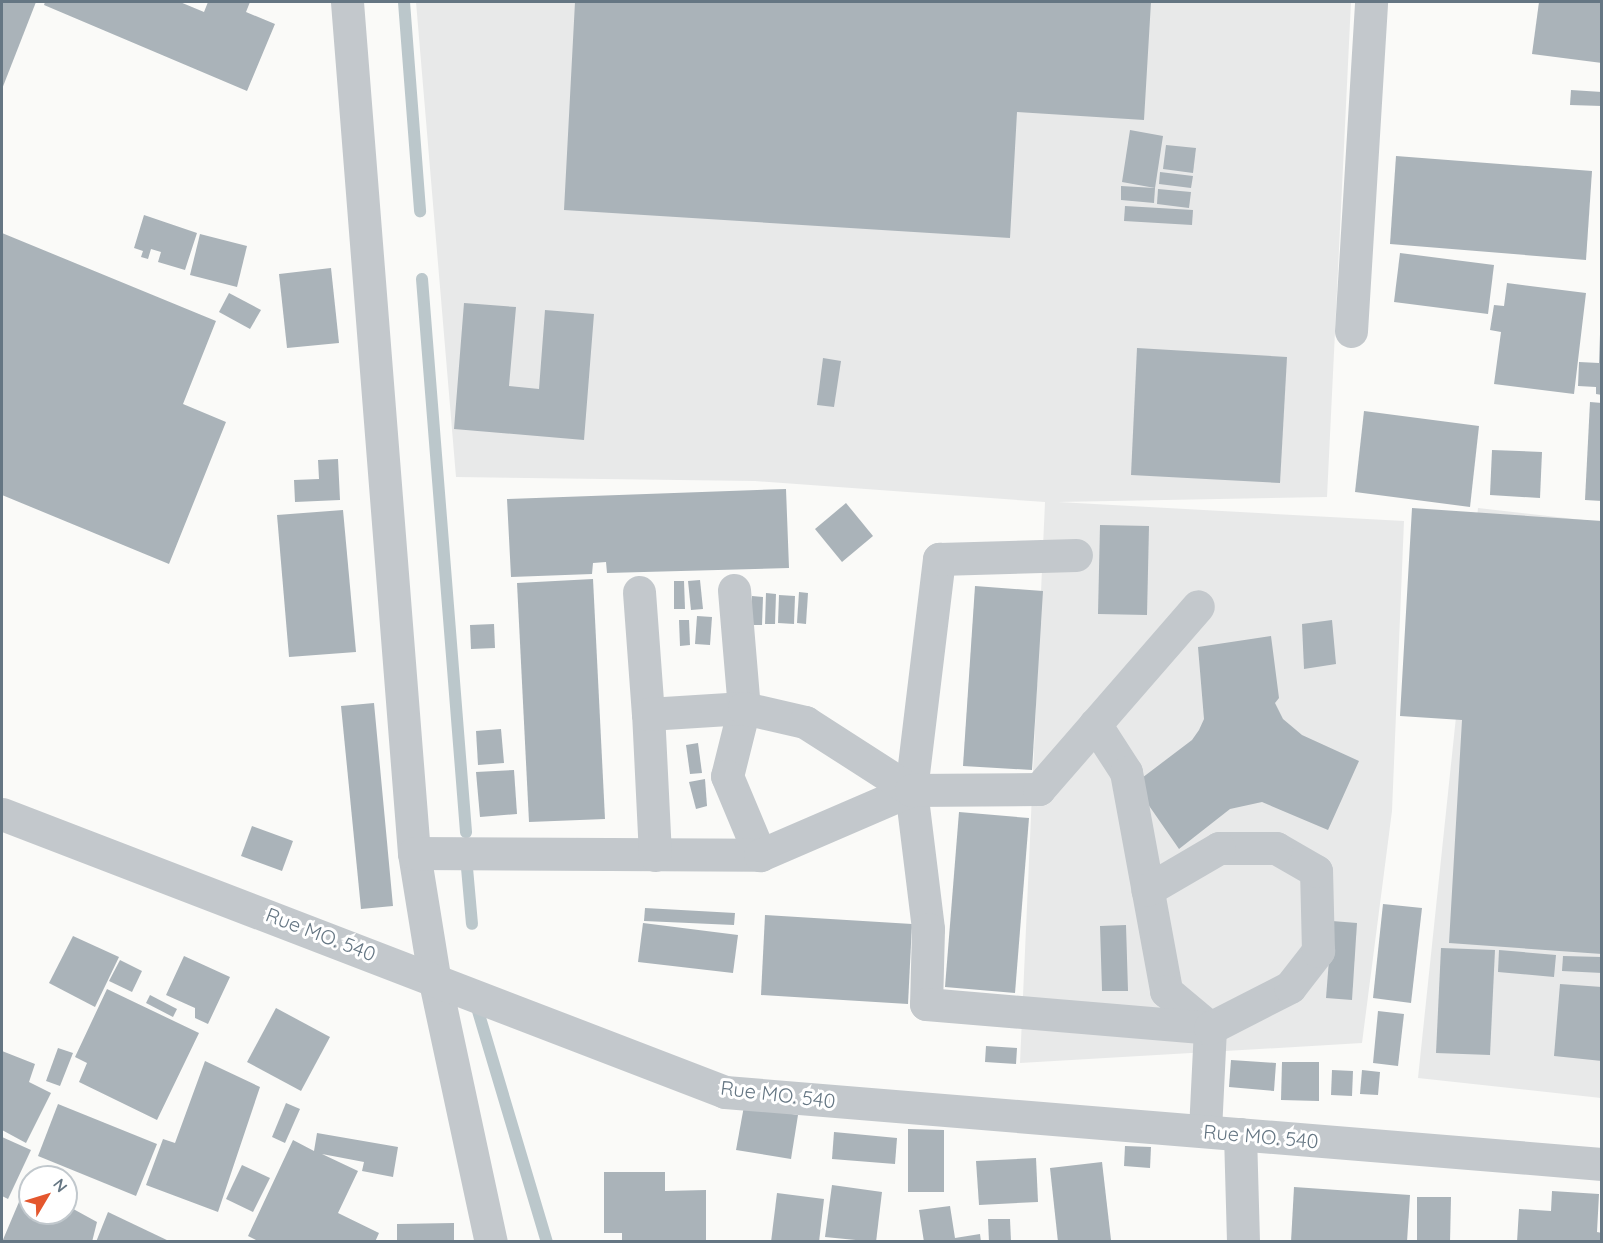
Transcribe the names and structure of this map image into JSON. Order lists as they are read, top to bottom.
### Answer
{
  "streets": {
    "street": ["Rue MO. 540"]
  },
  "north": "top right"
}
